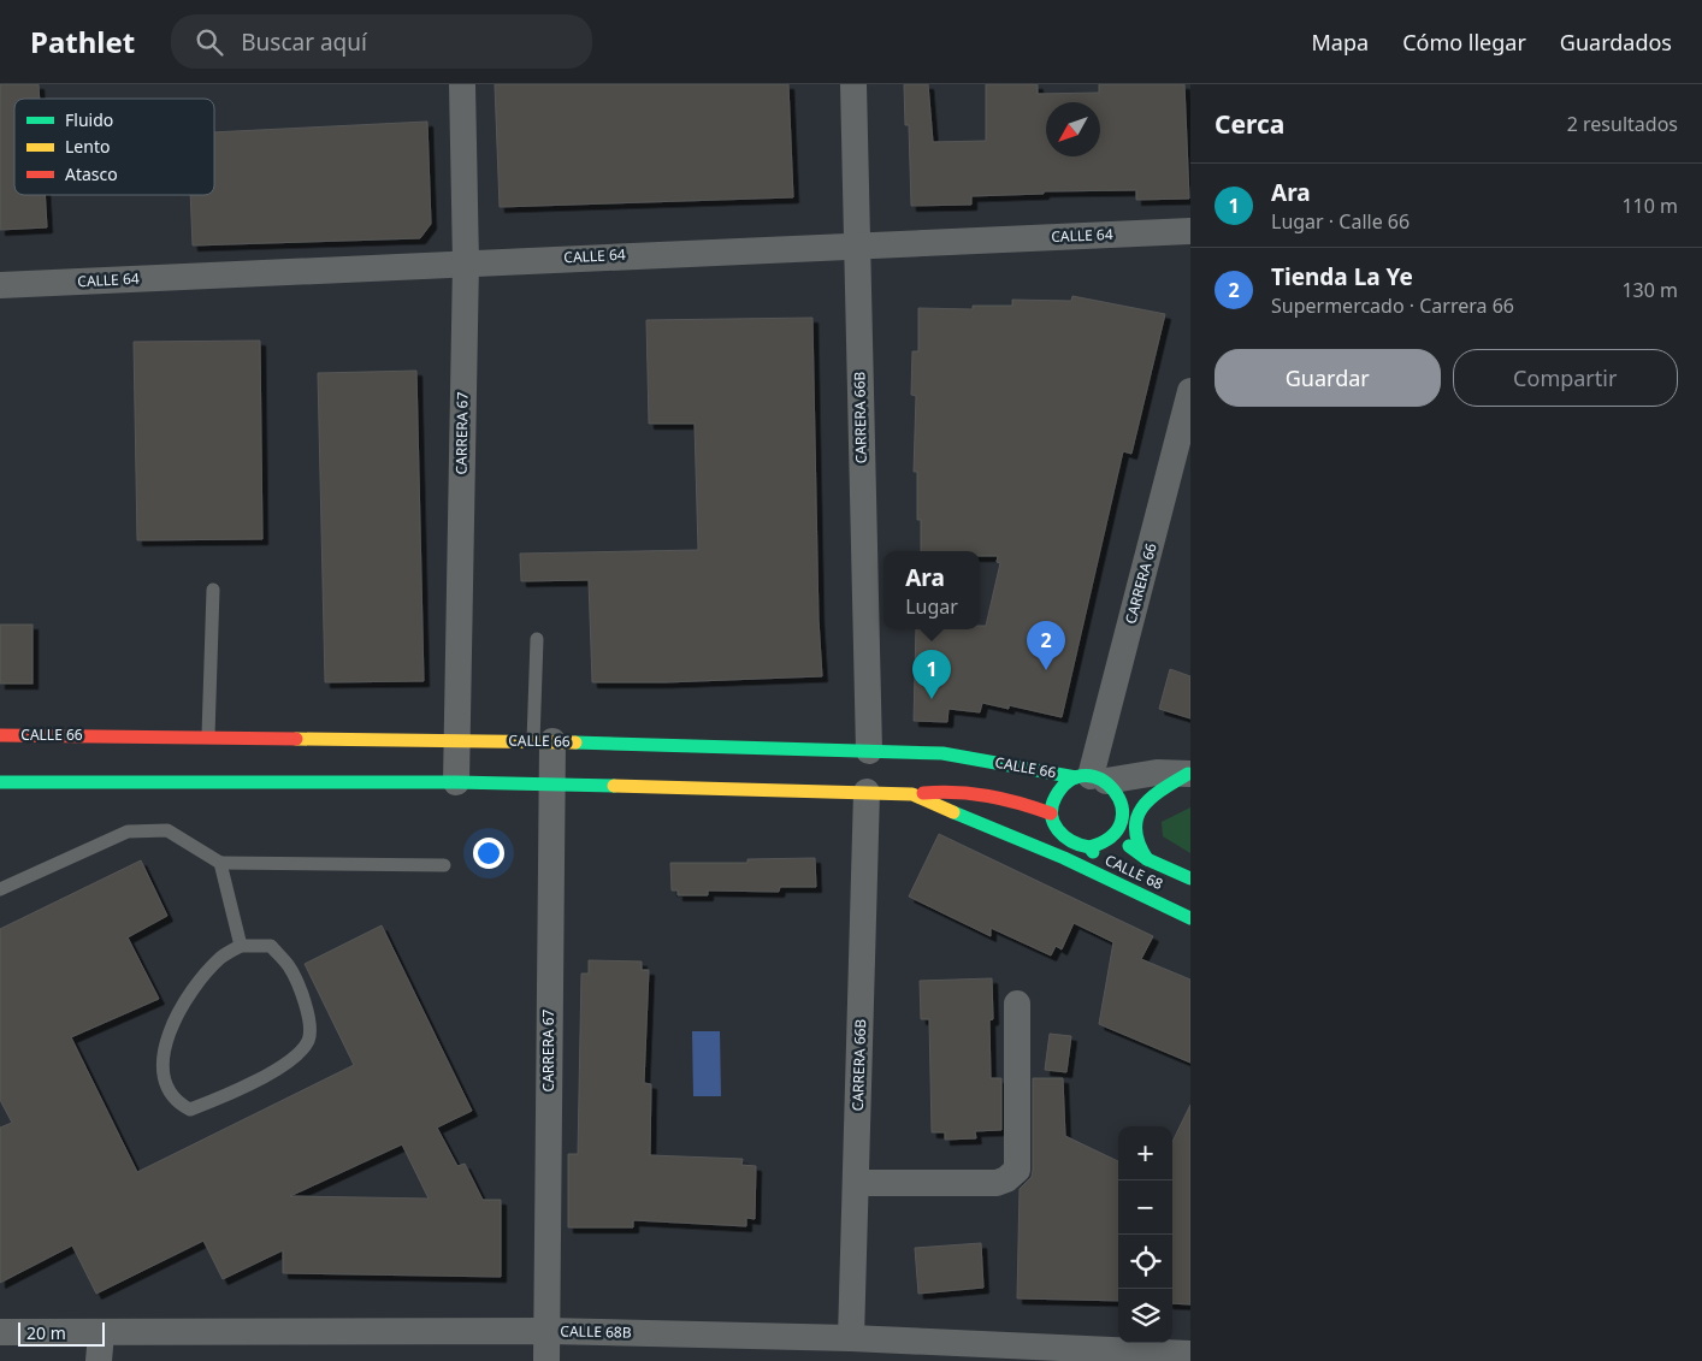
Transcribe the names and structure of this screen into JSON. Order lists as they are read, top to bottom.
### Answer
{
  "streets": {
    "street": [
      "CALLE 64",
      "CARRERA 66B",
      "CARRERA 67",
      "CARRERA 66",
      "CALLE 66",
      "CALLE 68",
      "CALLE 68B"
    ]
  },
  "crossings": [
    ["CALLE 64", "CARRERA 66B"],
    ["CALLE 64", "CARRERA 67"],
    ["CARRERA 66B", "CALLE 66"],
    ["CARRERA 66B", "CALLE 68B"],
    ["CARRERA 67", "CALLE 66"],
    ["CARRERA 67", "CALLE 68B"],
    ["CARRERA 66", "CALLE 66"],
    ["CARRERA 66", "CALLE 68"],
    ["CALLE 66", "CALLE 68"]
  ],
  "legend": ["Fluido", "Lento", "Atasco"],
  "scale_bar": "20 m",
  "north": "bottom left",
  "page": {
    "header": "Pathlet",
    "search": "Buscar aquí",
    "nav": ["Mapa", "Cómo llegar", "Guardados"],
    "heading": ["Cerca", "2 resultados"],
    "list": [
      {
        "mark": "1",
        "name": "Ara",
        "note": "Lugar · Calle 66",
        "value": "110 m"
      },
      {
        "mark": "2",
        "name": "Tienda La Ye",
        "note": "Supermercado · Carrera 66",
        "value": "130 m"
      }
    ],
    "buttons": ["Guardar", "Compartir"],
    "popup": ["Ara", "Lugar"],
    "pins": ["2", "1"],
    "map_buttons": ["+", "−"],
    "scale": "20 m"
  }
}
